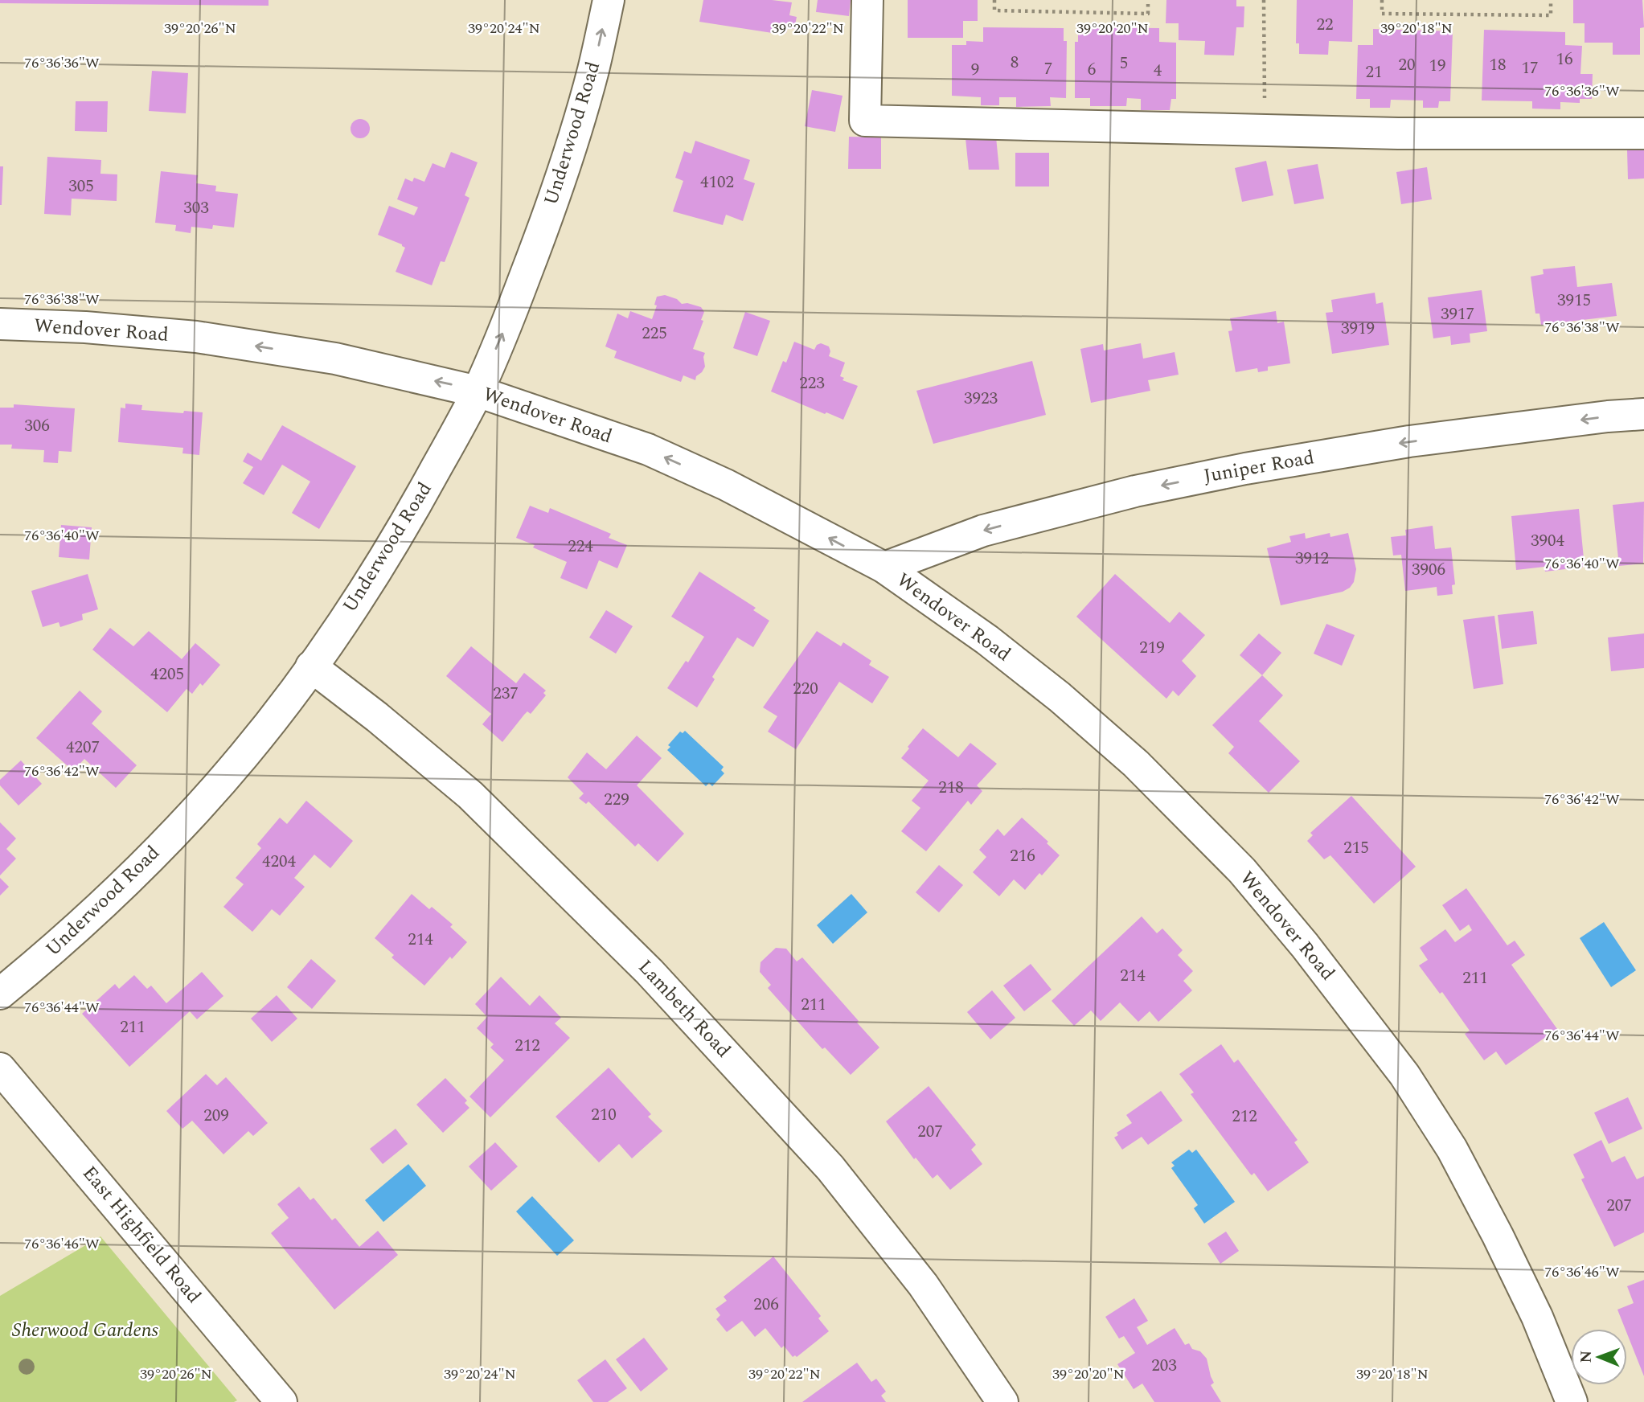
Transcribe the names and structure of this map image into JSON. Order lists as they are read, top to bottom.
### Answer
{
  "streets": {
    "street": [
      "Underwood Road",
      "Wendover Road",
      "Juniper Road",
      "Lambeth Road",
      "East Highfield Road"
    ]
  },
  "crossings": [
    ["Underwood Road", "Wendover Road"],
    ["Underwood Road", "Lambeth Road"],
    ["Wendover Road", "Juniper Road"]
  ],
  "one_way": ["Wendover Road", "Juniper Road"],
  "parks": ["Sherwood Gardens"],
  "house_numbers": [
    "22",
    "16",
    "8",
    "5",
    "20",
    "18",
    "19",
    "17",
    "7",
    "9",
    "6",
    "4",
    "21",
    "4102",
    "305",
    "303",
    "3915",
    "3917",
    "3919",
    "225",
    "223",
    "3923",
    "306",
    "3904",
    "224",
    "3912",
    "3906",
    "219",
    "4205",
    "220",
    "237",
    "4207",
    "218",
    "229",
    "215",
    "216",
    "4204",
    "214",
    "214",
    "211",
    "211",
    "211",
    "212",
    "210",
    "209",
    "212",
    "207",
    "207",
    "206",
    "203"
  ],
  "north": "left",
  "coordinates": [
    "39°20'26\"N",
    "39°20'24\"N",
    "39°20'22\"N",
    "39°20'20\"N",
    "39°20'18\"N",
    "76°36'36\"W",
    "76°36'38\"W",
    "76°36'40\"W",
    "76°36'42\"W",
    "76°36'44\"W",
    "76°36'46\"W"
  ]
}
